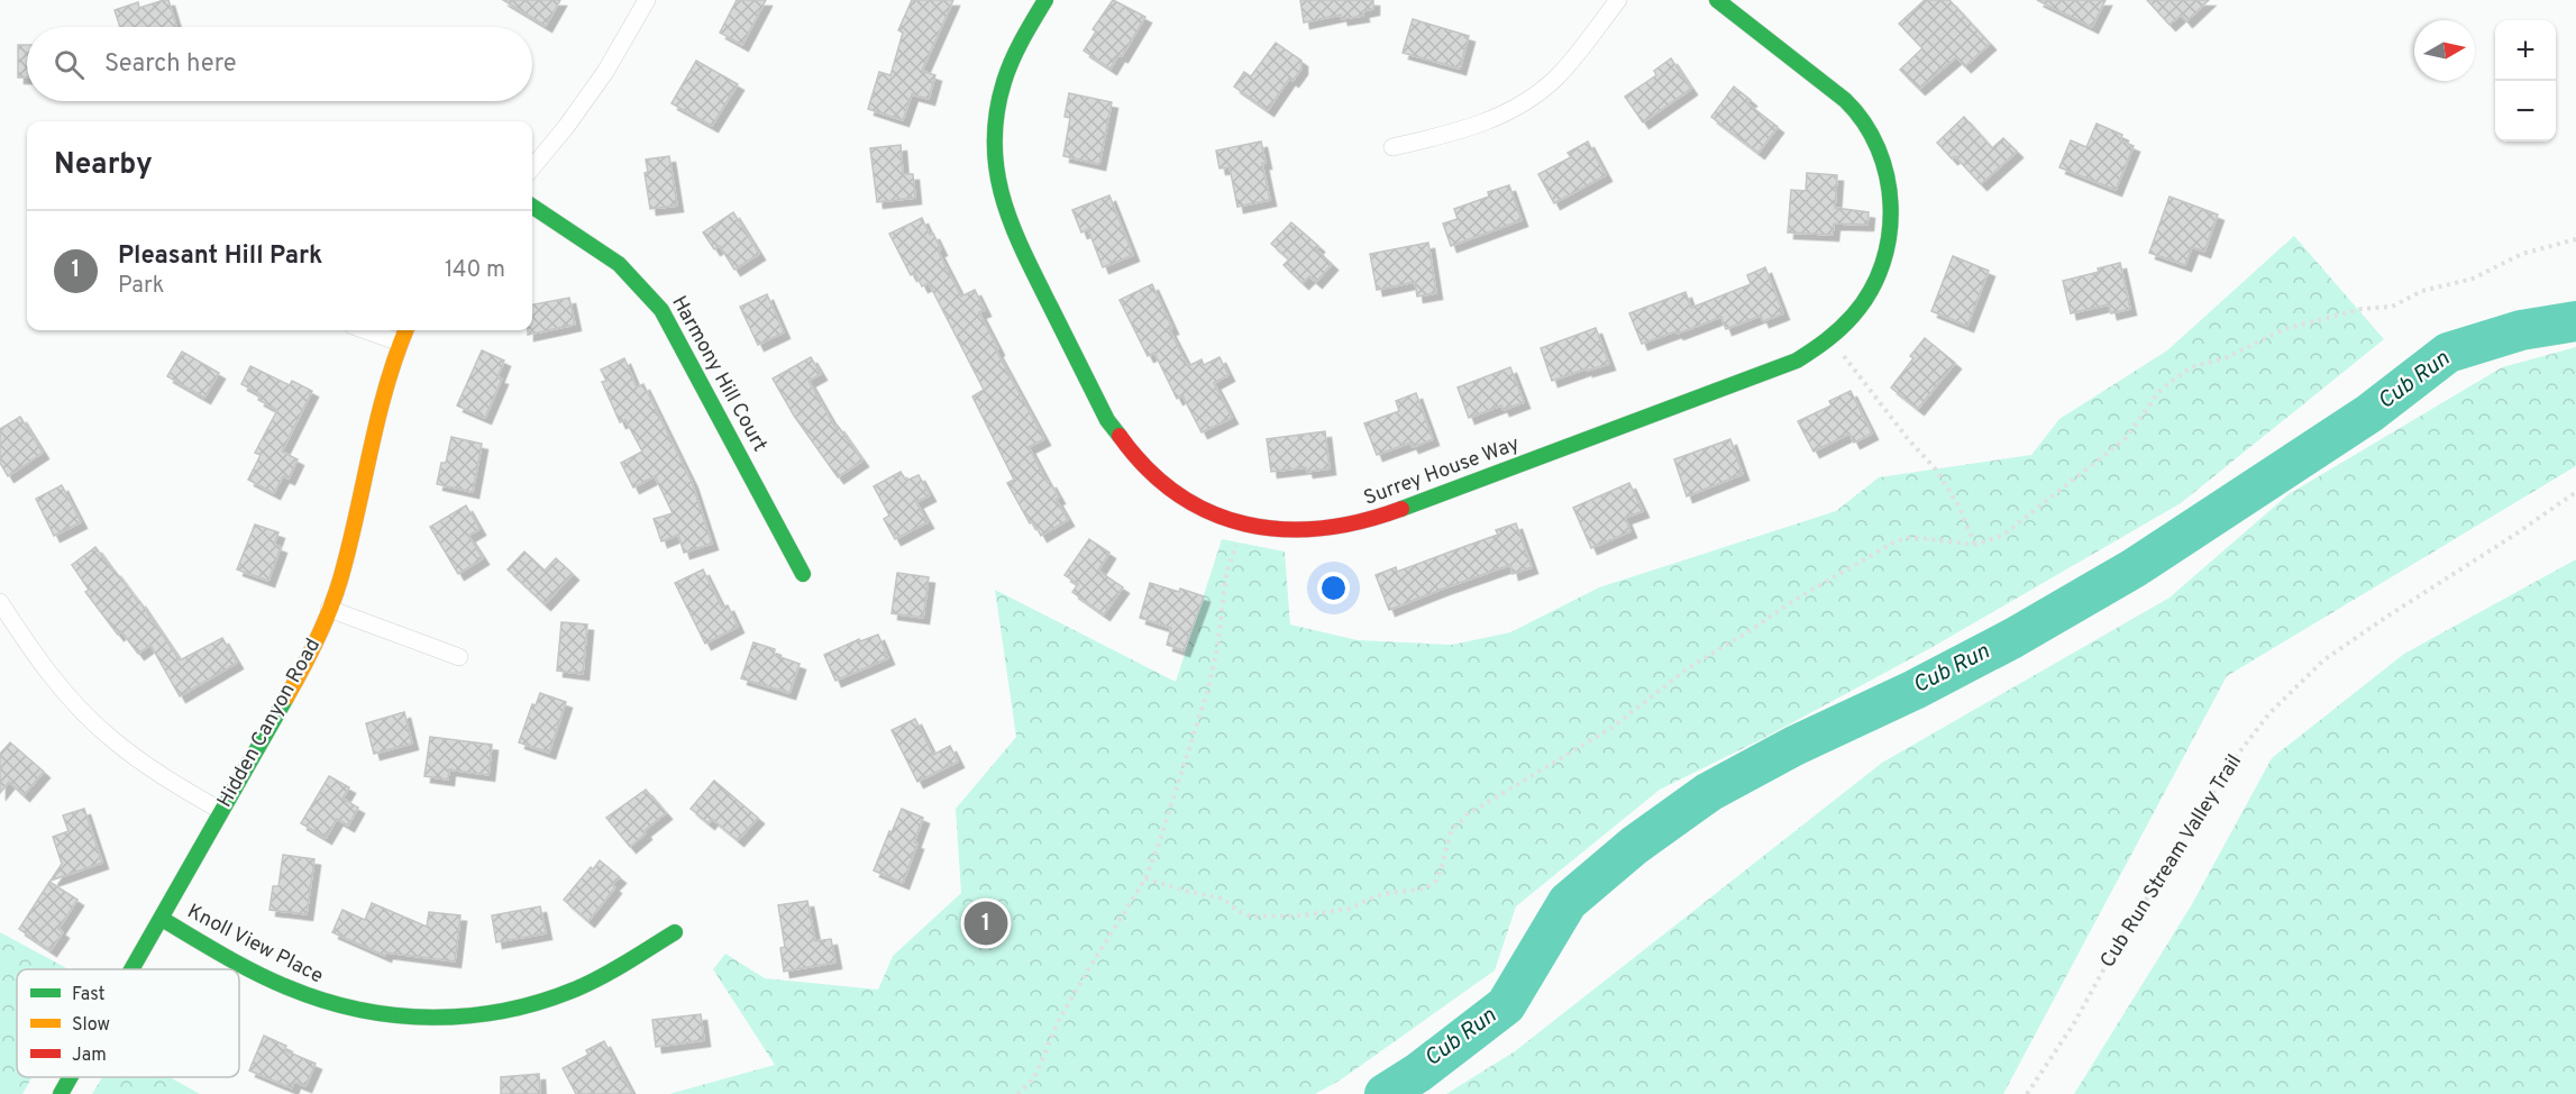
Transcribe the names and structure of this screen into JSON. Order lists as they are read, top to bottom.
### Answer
{
  "streets": {
    "street": [
      "Harmony Hill Court",
      "Surrey House Way",
      "Hidden Canyon Road",
      "Knoll View Place"
    ],
    "path": ["Cub Run Stream Valley Trail"]
  },
  "crossings": [
    ["Hidden Canyon Road", "Knoll View Place"]
  ],
  "water": ["Cub Run"],
  "legend": ["Fast", "Slow", "Jam"],
  "north": "right",
  "page": {
    "map_buttons": ["+", "−"],
    "search": "Search here",
    "heading": "Nearby",
    "list": [
      {
        "mark": "1",
        "name": "Pleasant Hill Park",
        "note": "Park",
        "value": "140 m"
      }
    ],
    "pins": "1"
  }
}
